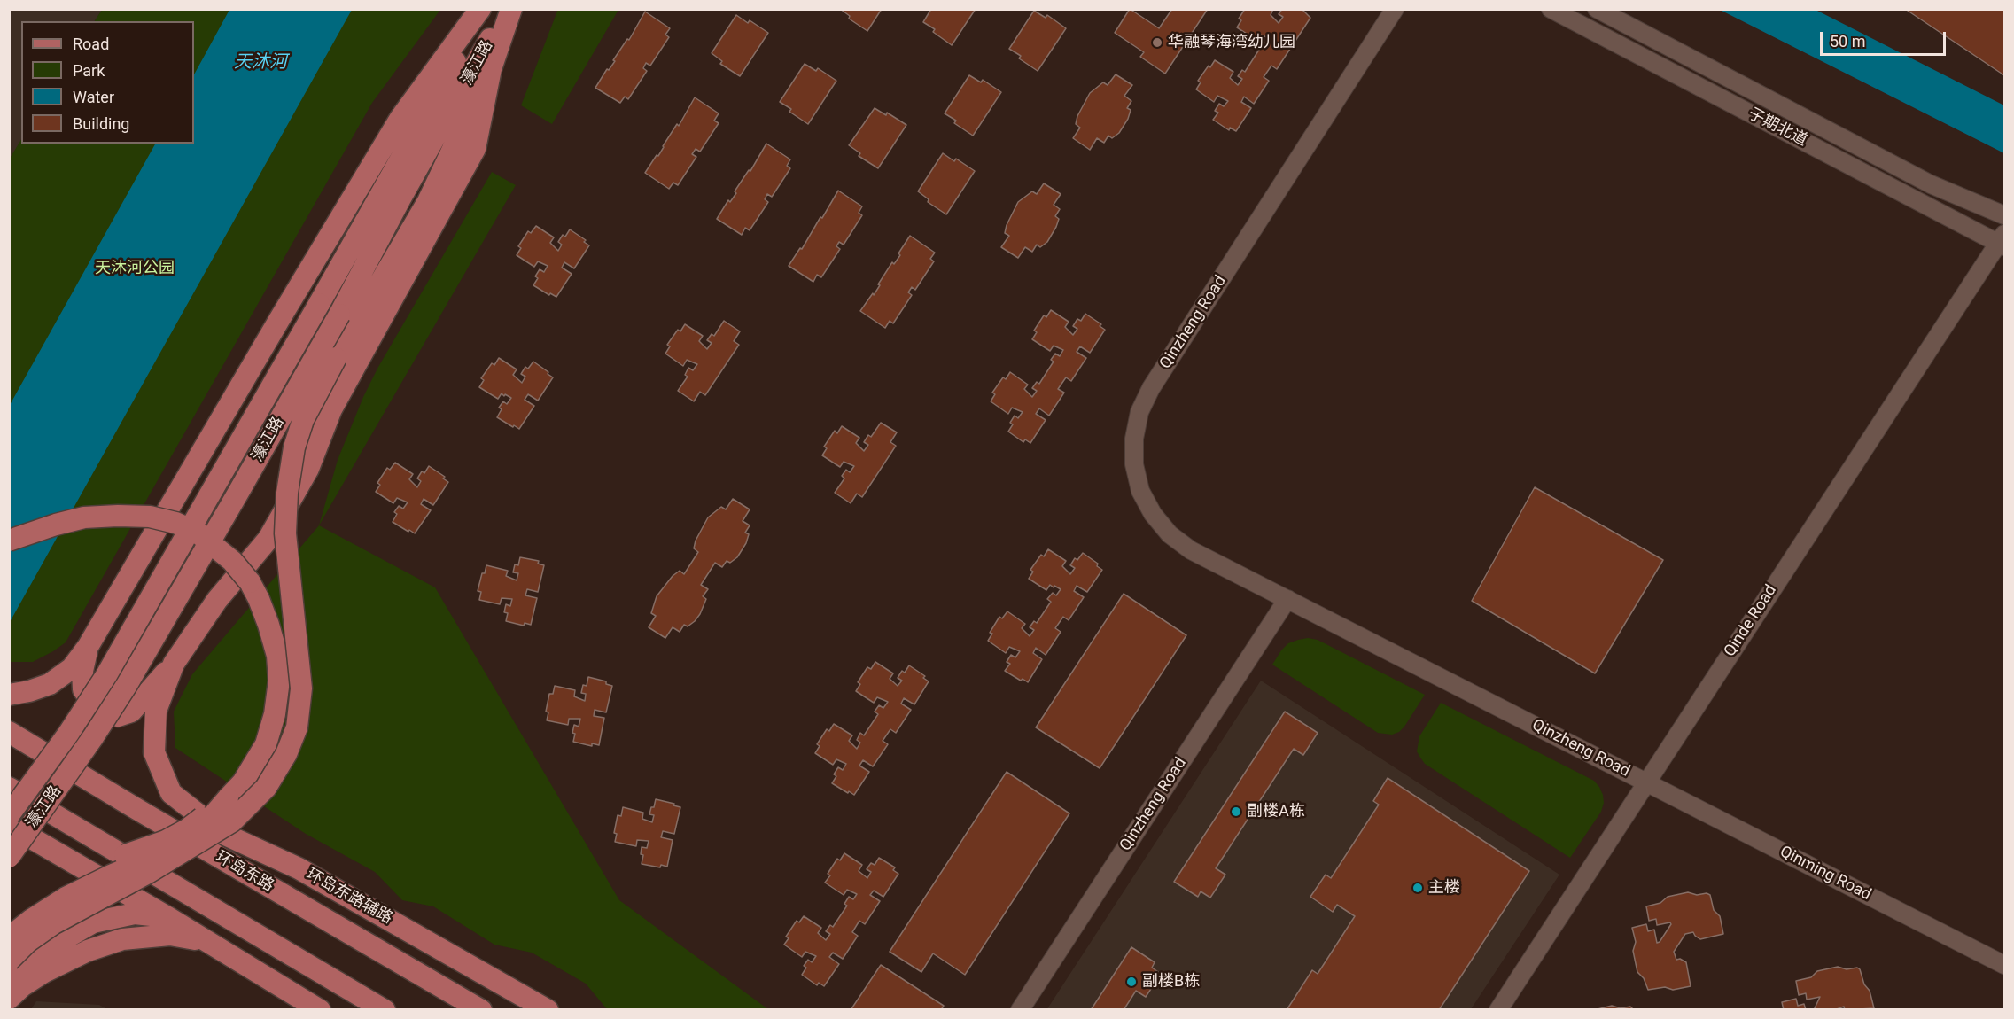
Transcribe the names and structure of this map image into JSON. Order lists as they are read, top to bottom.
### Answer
{
  "streets": {
    "main road": ["濠江路", "环岛东路", "环岛东路辅路"],
    "street": [
      "子期北道",
      "Qinzheng Road",
      "Qinde Road",
      "Qinming Road"
    ]
  },
  "crossings": [
    ["子期北道", "Qinde Road"],
    ["Qinzheng Road", "Qinde Road"],
    ["Qinzheng Road", "Qinming Road"],
    ["Qinde Road", "Qinming Road"],
    ["环岛东路", "环岛东路辅路"]
  ],
  "water": ["天沐河"],
  "parks": ["天沐河公园"],
  "places": [
    "华融琴海湾幼儿园",
    "副楼A栋",
    "主楼",
    "副楼B栋"
  ],
  "legend": [
    "Road",
    "Park",
    "Water",
    "Building"
  ],
  "scale_bar": "50 m"
}
